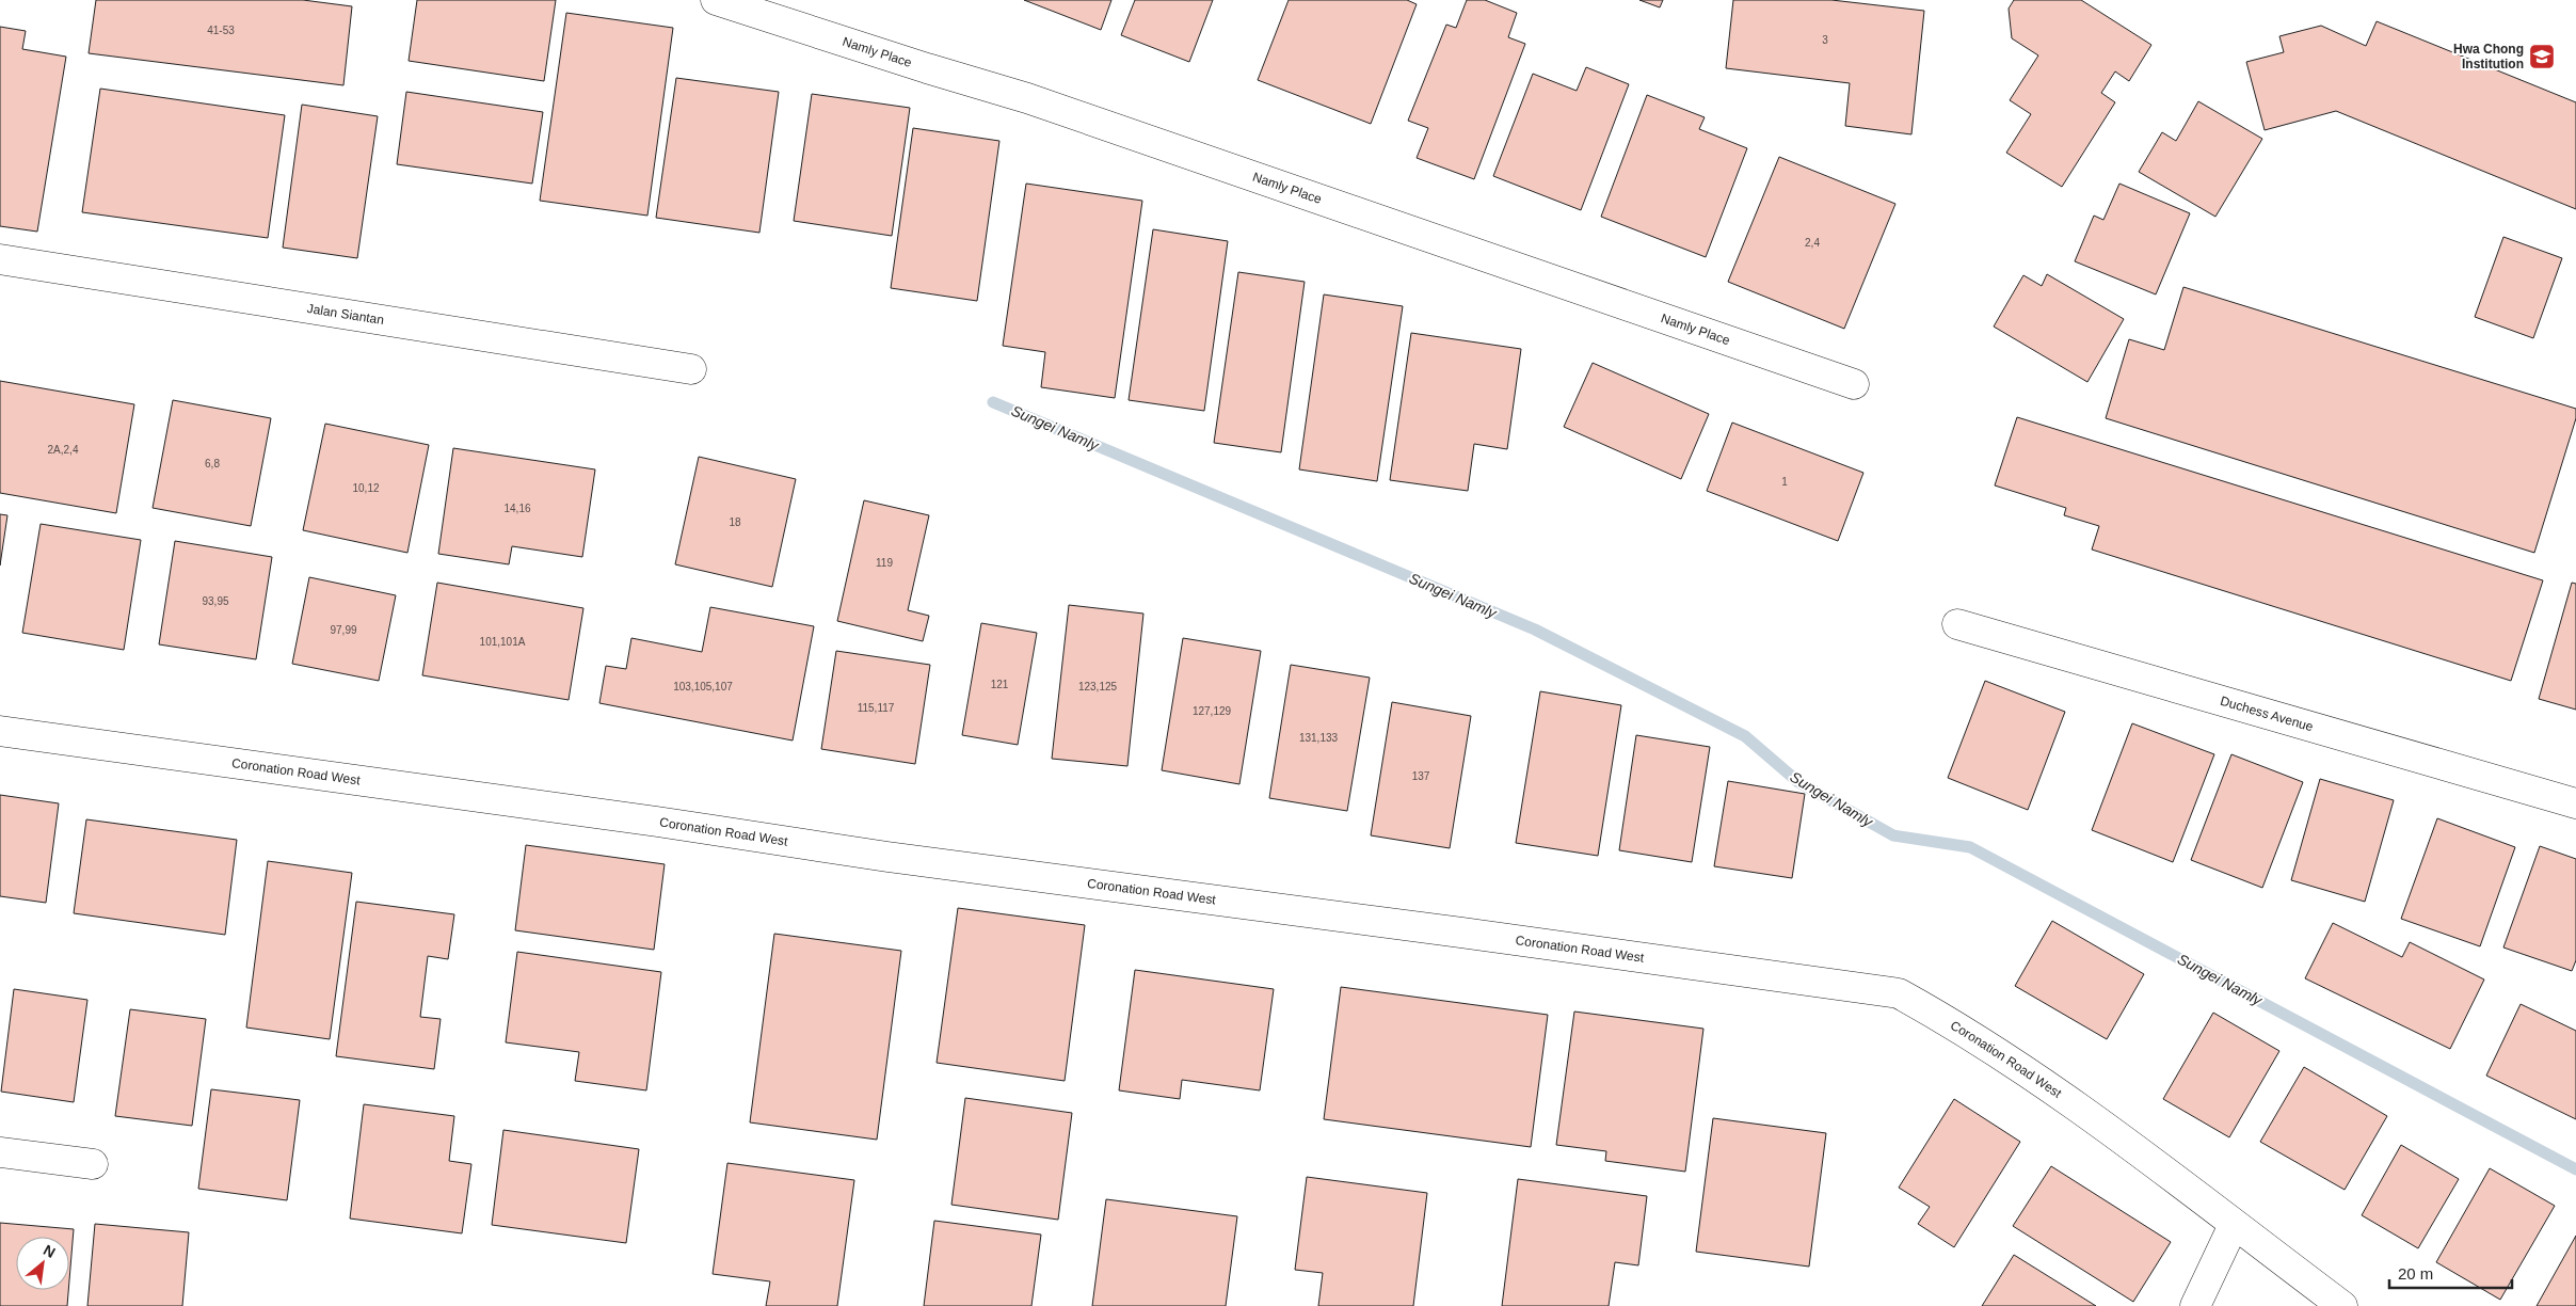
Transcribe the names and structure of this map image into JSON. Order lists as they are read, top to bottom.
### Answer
{
  "streets": {
    "street": [
      "Namly Place",
      "Jalan Siantan",
      "Duchess Avenue",
      "Coronation Road West"
    ]
  },
  "water": ["Sungei Namly"],
  "places": {
    "school or university": ["Hwa Chong Institution"]
  },
  "house_numbers": [
    "41-53",
    "3",
    "2,4",
    "2A,2,4",
    "6,8",
    "1",
    "10,12",
    "14,16",
    "18",
    "119",
    "93,95",
    "97,99",
    "101,101A",
    "121",
    "103,105,107",
    "123,125",
    "115,117",
    "127,129",
    "131,133",
    "137"
  ],
  "scale_bar": "20 m",
  "north": "top right"
}
